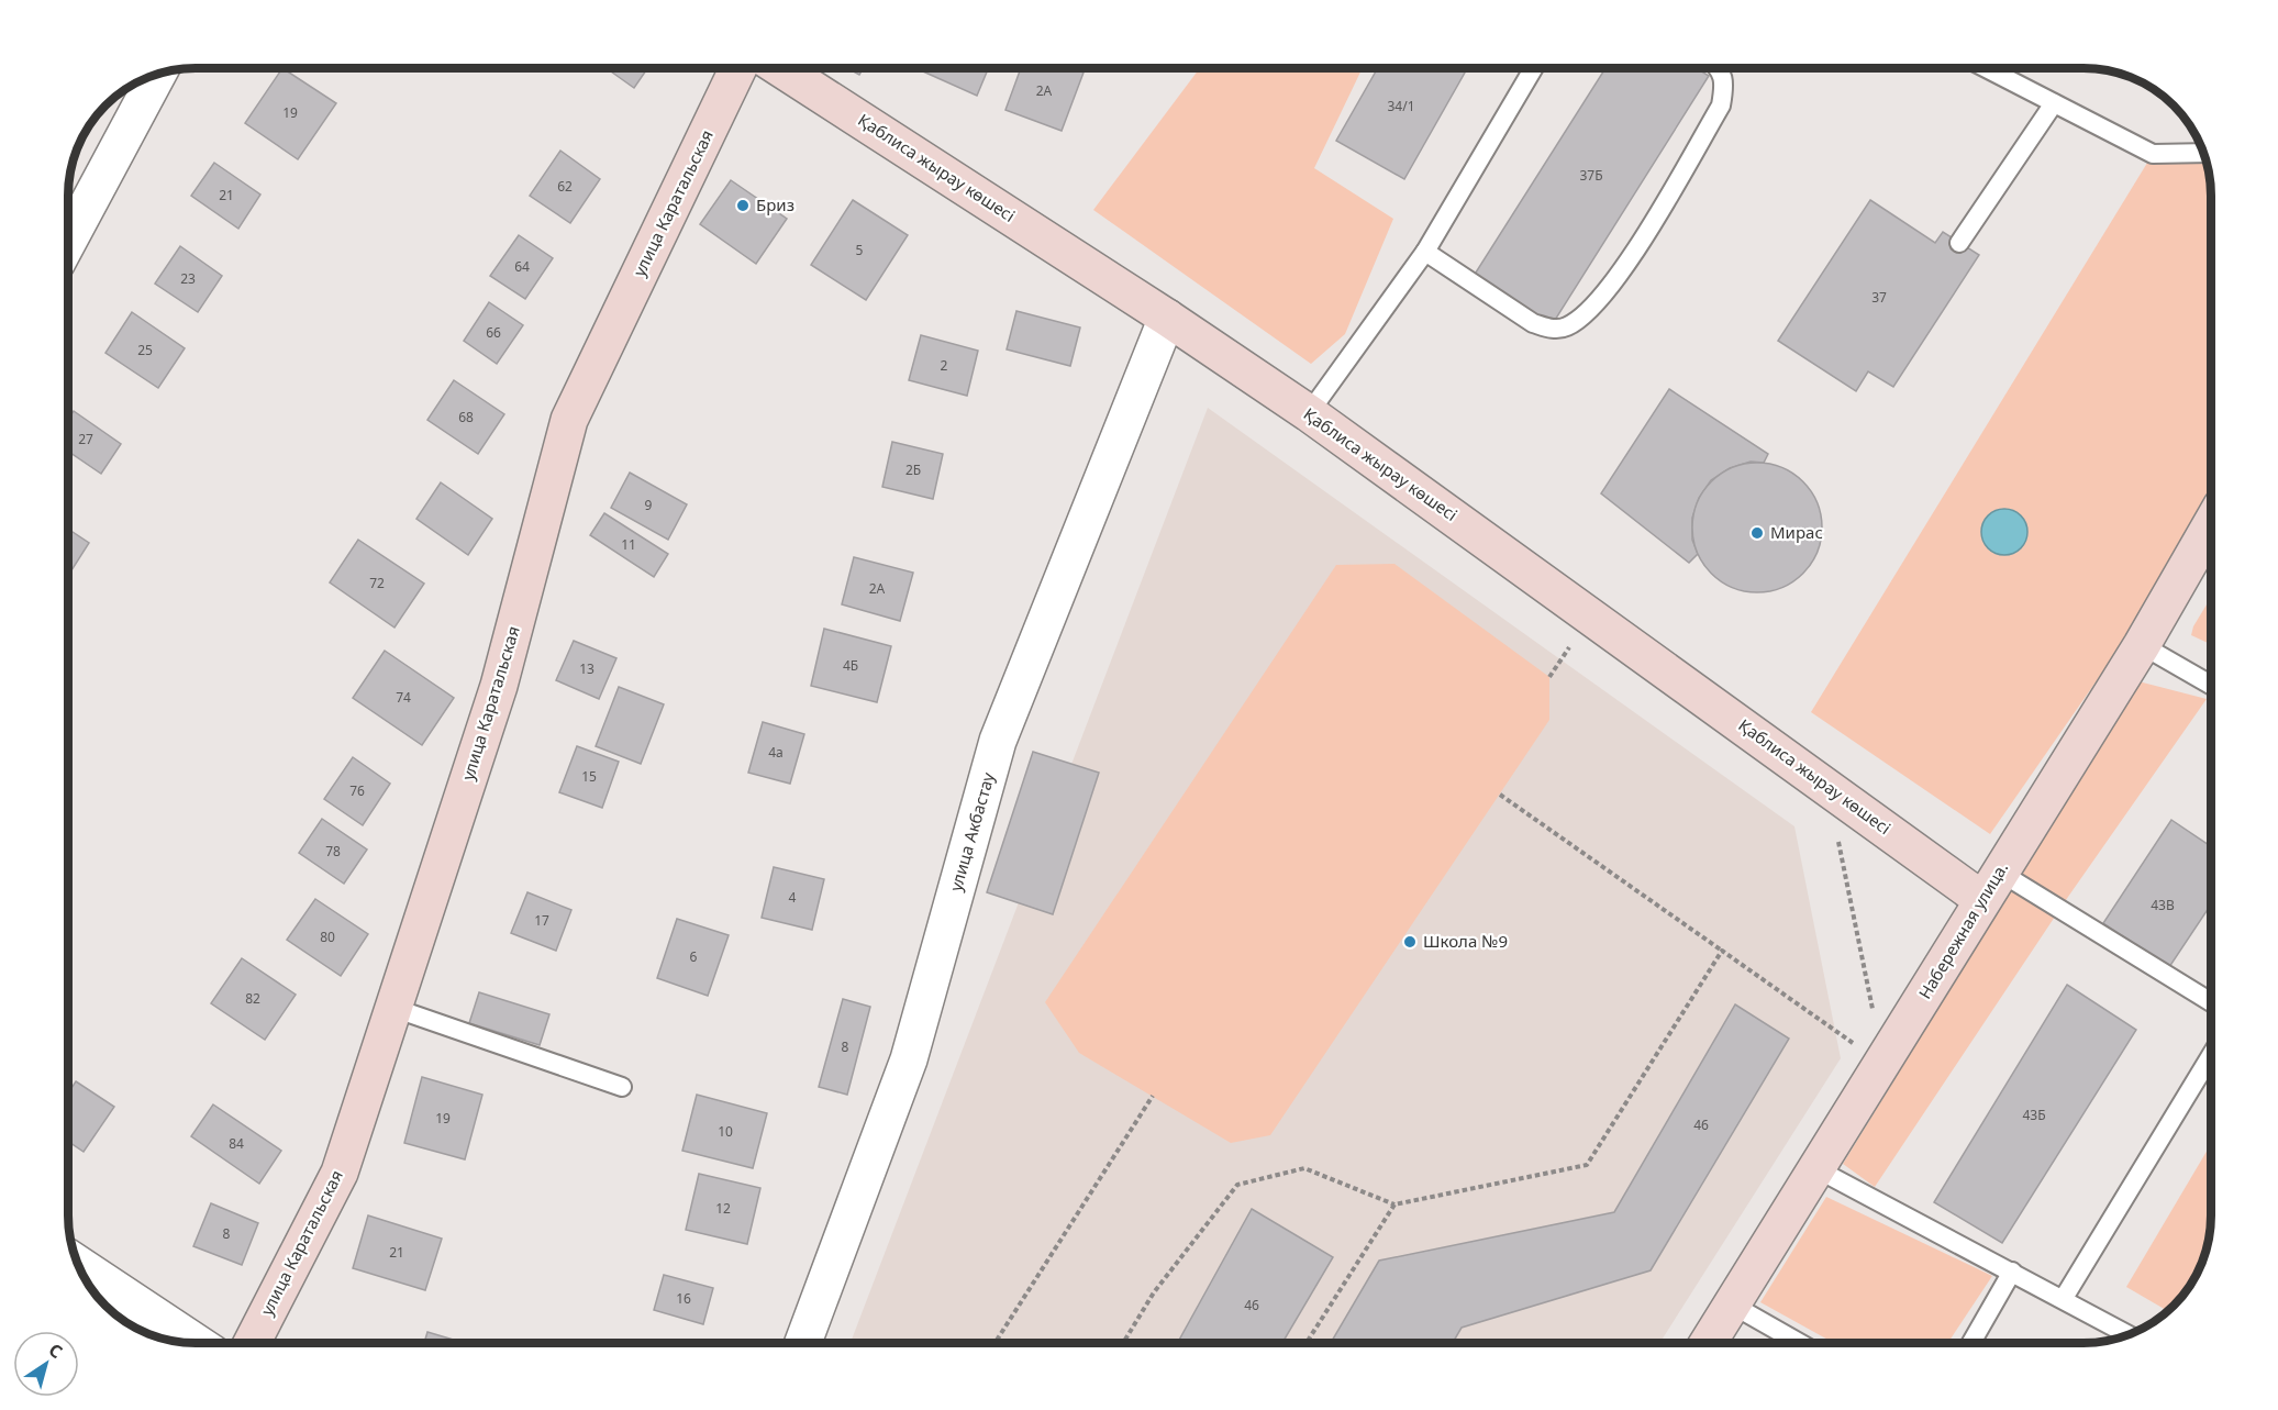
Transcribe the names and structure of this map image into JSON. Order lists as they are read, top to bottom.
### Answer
{
  "streets": {
    "street": [
      "Қаблиса жырау көшесі",
      "улица Каратальская",
      "улица Акбастау",
      "Набережная улица."
    ]
  },
  "crossings": [
    ["Қаблиса жырау көшесі", "улица Акбастау"],
    ["Қаблиса жырау көшесі", "Набережная улица."]
  ],
  "places": ["Бриз", "Мирас", "Школа №9"],
  "house_numbers": [
    "2А",
    "34/1",
    "19",
    "37Б",
    "62",
    "21",
    "5",
    "64",
    "23",
    "37",
    "66",
    "25",
    "2",
    "68",
    "27",
    "2Б",
    "9",
    "11",
    "72",
    "2А",
    "4Б",
    "13",
    "74",
    "4а",
    "15",
    "76",
    "78",
    "4",
    "43В",
    "17",
    "80",
    "6",
    "82",
    "8",
    "43Б",
    "19",
    "46",
    "10",
    "84",
    "12",
    "8",
    "21",
    "16",
    "46"
  ],
  "north": "top right"
}
